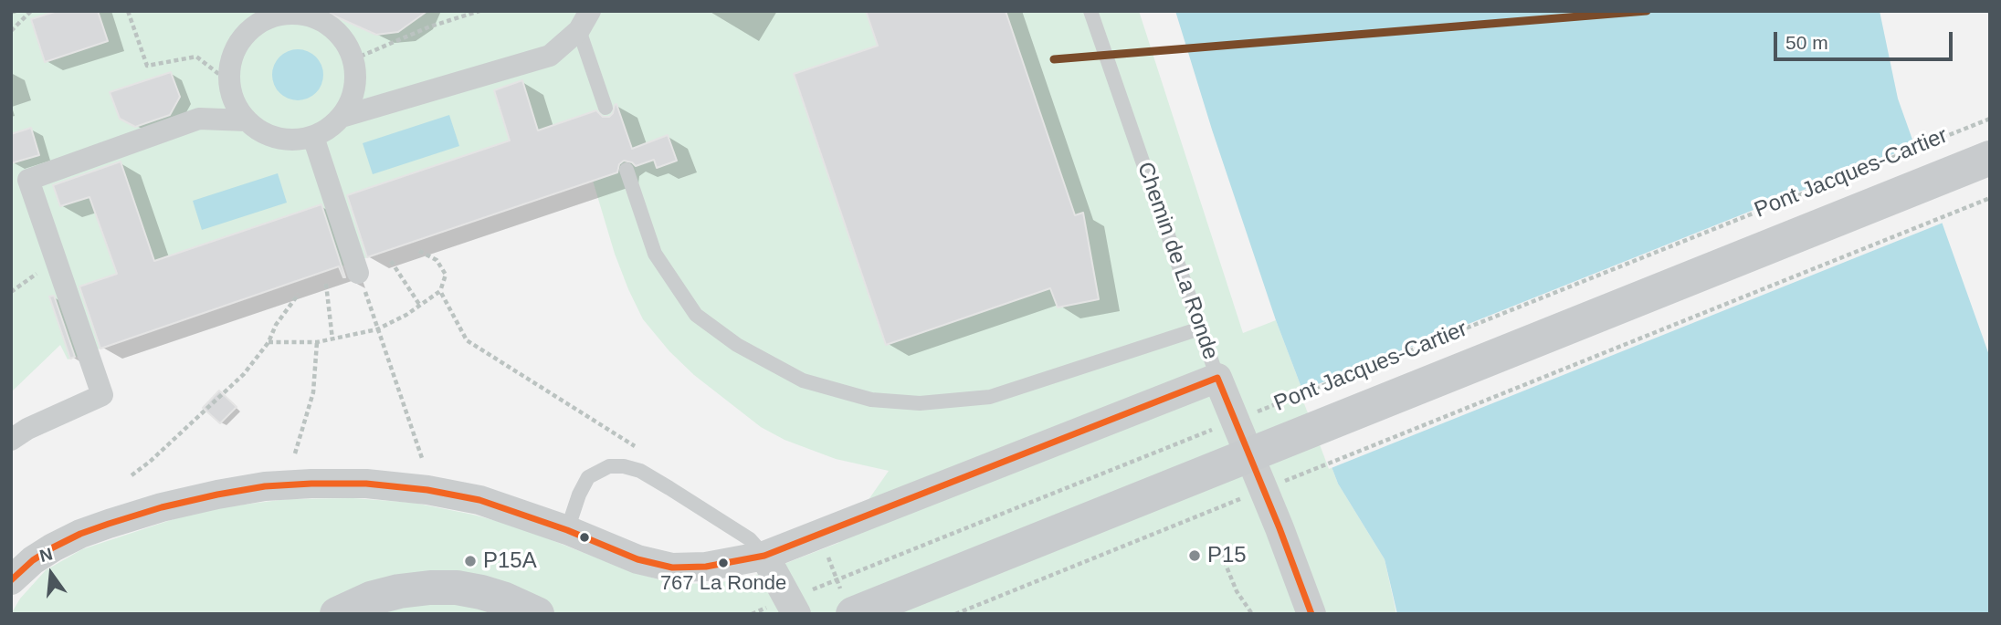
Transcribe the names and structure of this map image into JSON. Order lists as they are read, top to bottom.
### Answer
{
  "streets": {
    "main road": ["Pont Jacques-Cartier"],
    "street": ["Chemin de La Ronde"]
  },
  "places": ["P15", "P15A", "767 La Ronde"],
  "scale_bar": "50 m",
  "north": "top"
}
